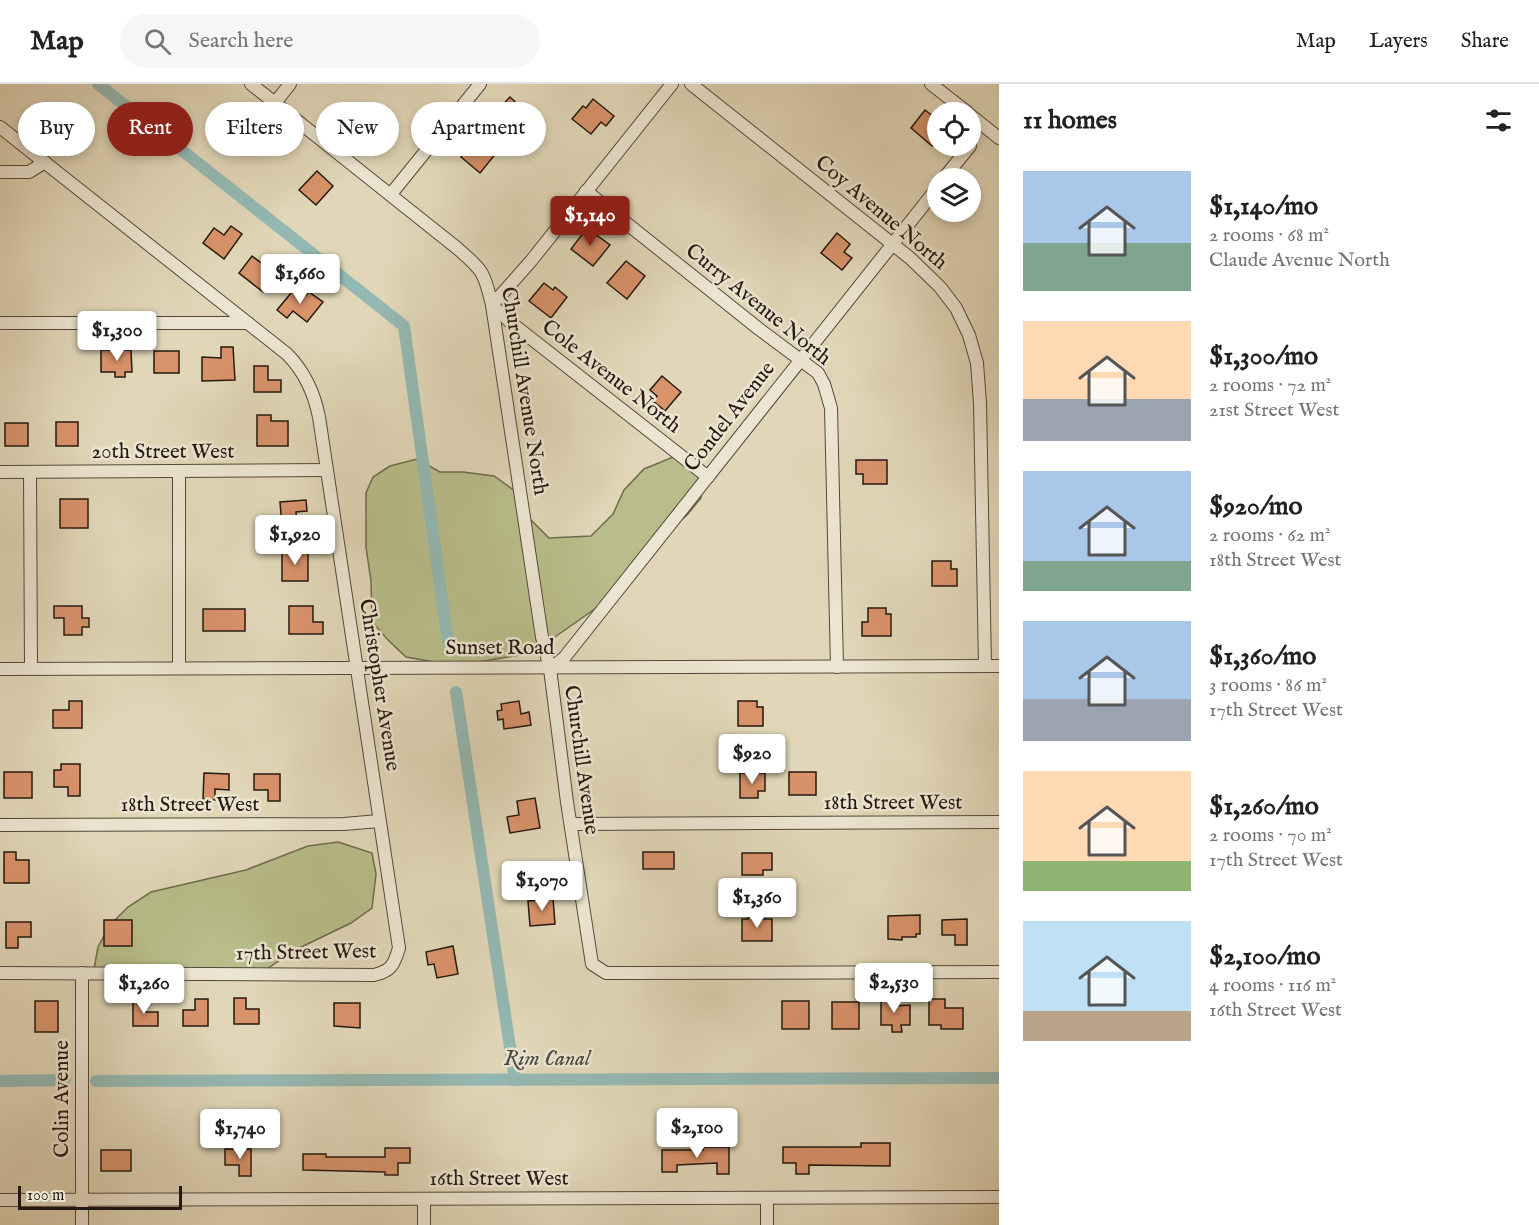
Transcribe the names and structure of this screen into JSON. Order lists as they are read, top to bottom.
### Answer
{
  "streets": {
    "street": [
      "Coy Avenue North",
      "Curry Avenue North",
      "Cole Avenue North",
      "Churchill Avenue North",
      "Condel Avenue",
      "20th Street West",
      "Sunset Road",
      "Christopher Avenue",
      "Churchill Avenue",
      "18th Street West",
      "17th Street West",
      "Colin Avenue",
      "16th Street West"
    ]
  },
  "crossings": [
    ["Coy Avenue North", "Condel Avenue"],
    ["Coy Avenue North", "Sunset Road"],
    ["Curry Avenue North", "Condel Avenue"],
    ["Curry Avenue North", "Sunset Road"],
    ["Cole Avenue North", "Churchill Avenue North"],
    ["Cole Avenue North", "Condel Avenue"],
    ["Churchill Avenue North", "Condel Avenue"],
    ["Churchill Avenue North", "Sunset Road"],
    ["Churchill Avenue North", "Churchill Avenue"],
    ["Condel Avenue", "Sunset Road"],
    ["Condel Avenue", "Churchill Avenue"],
    ["20th Street West", "Christopher Avenue"],
    ["Sunset Road", "Christopher Avenue"],
    ["Sunset Road", "Churchill Avenue"],
    ["Christopher Avenue", "18th Street West"],
    ["Christopher Avenue", "17th Street West"],
    ["Churchill Avenue", "18th Street West"],
    ["17th Street West", "Colin Avenue"],
    ["Colin Avenue", "16th Street West"]
  ],
  "water": ["Rim Canal"],
  "scale_bar": "100 m",
  "page": {
    "header": "Map",
    "search": "Search here",
    "nav": ["Map", "Layers", "Share"],
    "heading": "11 homes",
    "chip": [
      "Buy",
      "Rent",
      "Filters",
      "New",
      "Apartment"
    ],
    "list": [
      {
        "name": "$1,140/mo",
        "note": "2 rooms · 68 m² · Claude Avenue North"
      },
      {
        "name": "$1,300/mo",
        "note": "2 rooms · 72 m² · 21st Street West"
      },
      {
        "name": "$920/mo",
        "note": "2 rooms · 62 m² · 18th Street West"
      },
      {
        "name": "$1,360/mo",
        "note": "3 rooms · 86 m² · 17th Street West"
      },
      {
        "name": "$1,260/mo",
        "note": "2 rooms · 70 m² · 17th Street West"
      },
      {
        "name": "$2,100/mo",
        "note": "4 rooms · 116 m² · 16th Street West"
      }
    ],
    "price": [
      "$1,140",
      "$1,660",
      "$1,300",
      "$1,920",
      "$920",
      "$1,070",
      "$1,360",
      "$2,530",
      "$1,260",
      "$2,100",
      "$1,740"
    ],
    "scale": "100 m"
  }
}
